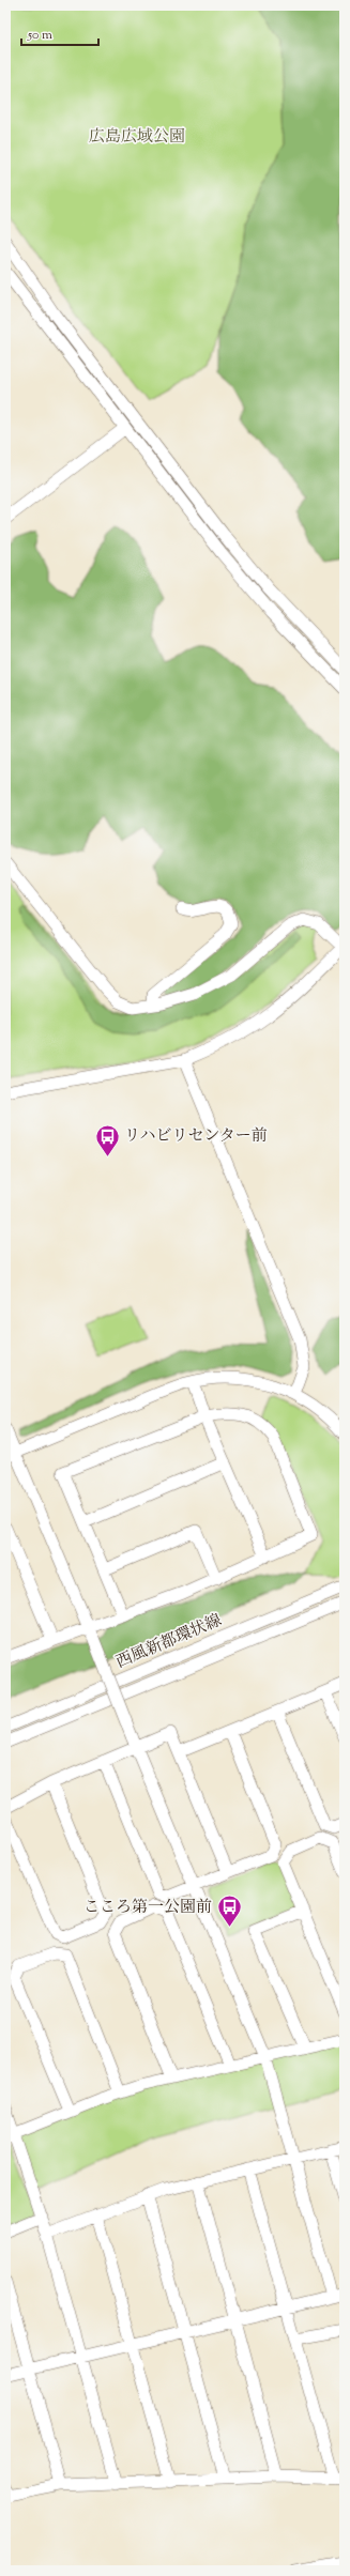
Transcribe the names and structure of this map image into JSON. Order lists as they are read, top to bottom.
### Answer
{
  "streets": {
    "street": ["西風新都環状線"]
  },
  "parks": ["広島広域公園"],
  "places": {
    "bus stop": ["リハビリセンター前", "こころ第一公園前"]
  },
  "scale_bar": "50 m"
}
